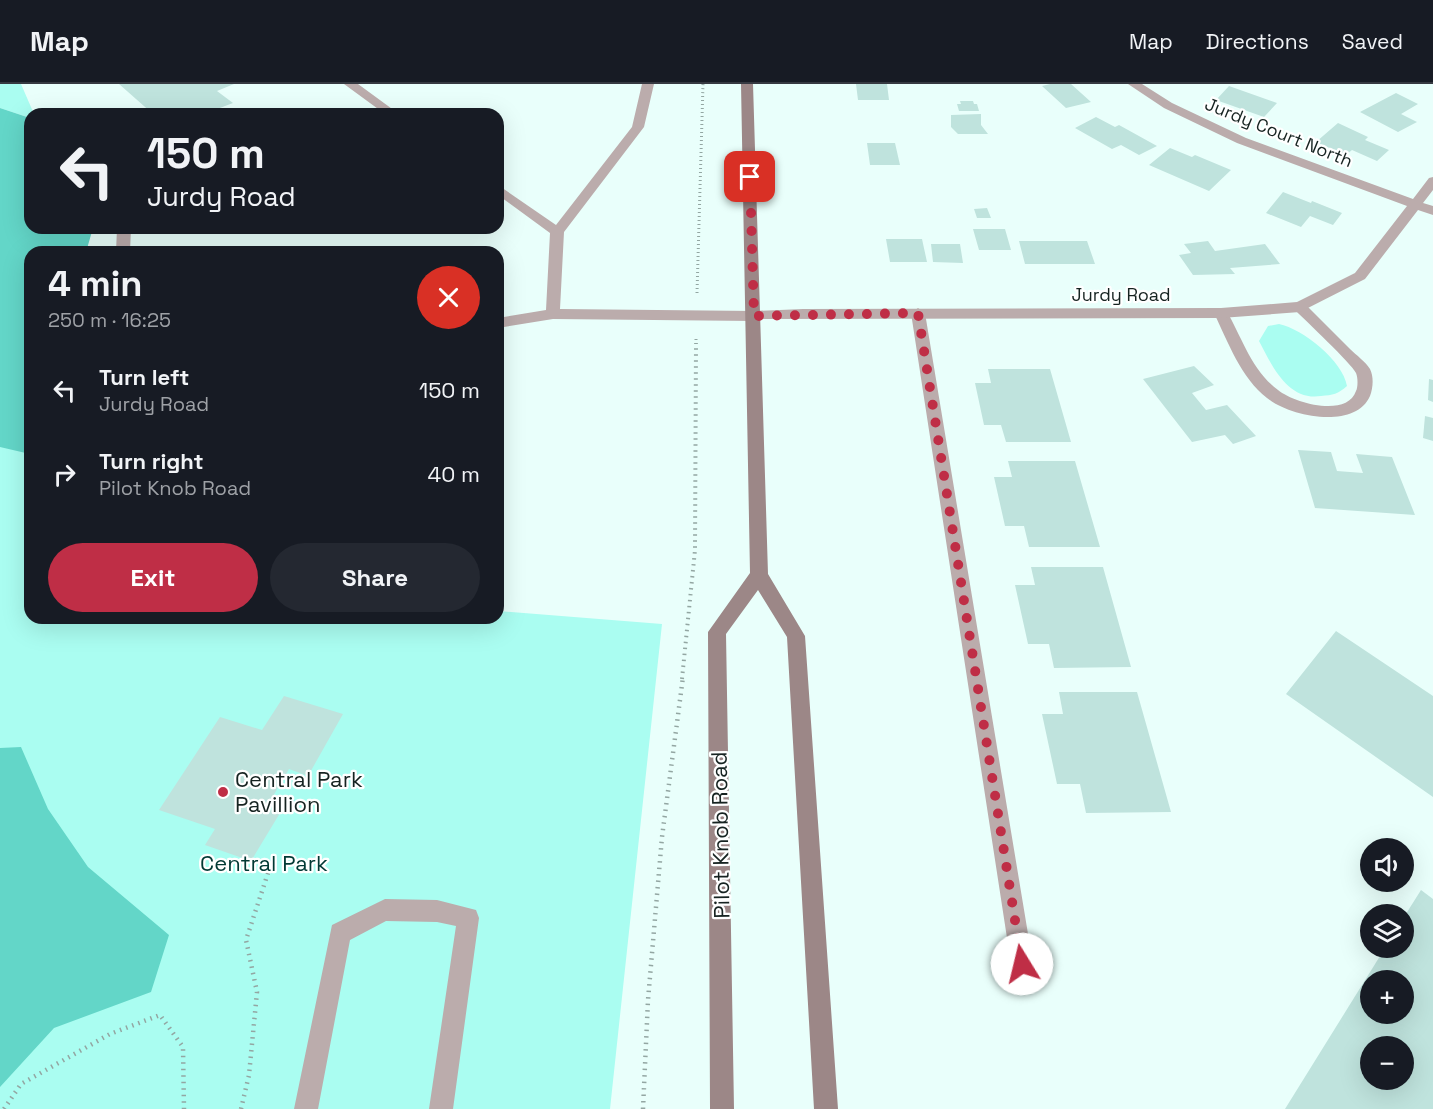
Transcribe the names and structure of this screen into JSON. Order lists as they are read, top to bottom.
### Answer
{
  "streets": {
    "main road": ["Pilot Knob Road"],
    "street": ["Jurdy Court North", "Jurdy Road"]
  },
  "crossings": [
    ["Jurdy Court North", "Jurdy Road"]
  ],
  "parks": ["Central Park"],
  "places": ["Central Park Pavillion"],
  "page": {
    "header": "Map",
    "nav": ["Map", "Directions", "Saved"],
    "turn": ["150 m", "Jurdy Road"],
    "heading": ["4 min", "250 m · 16:25"],
    "list": [
      {
        "name": "Turn left",
        "note": "Jurdy Road",
        "value": "150 m"
      },
      {
        "name": "Turn right",
        "note": "Pilot Knob Road",
        "value": "40 m"
      }
    ],
    "buttons": ["Exit", "Share"],
    "map_buttons": ["+", "−"]
  }
}
